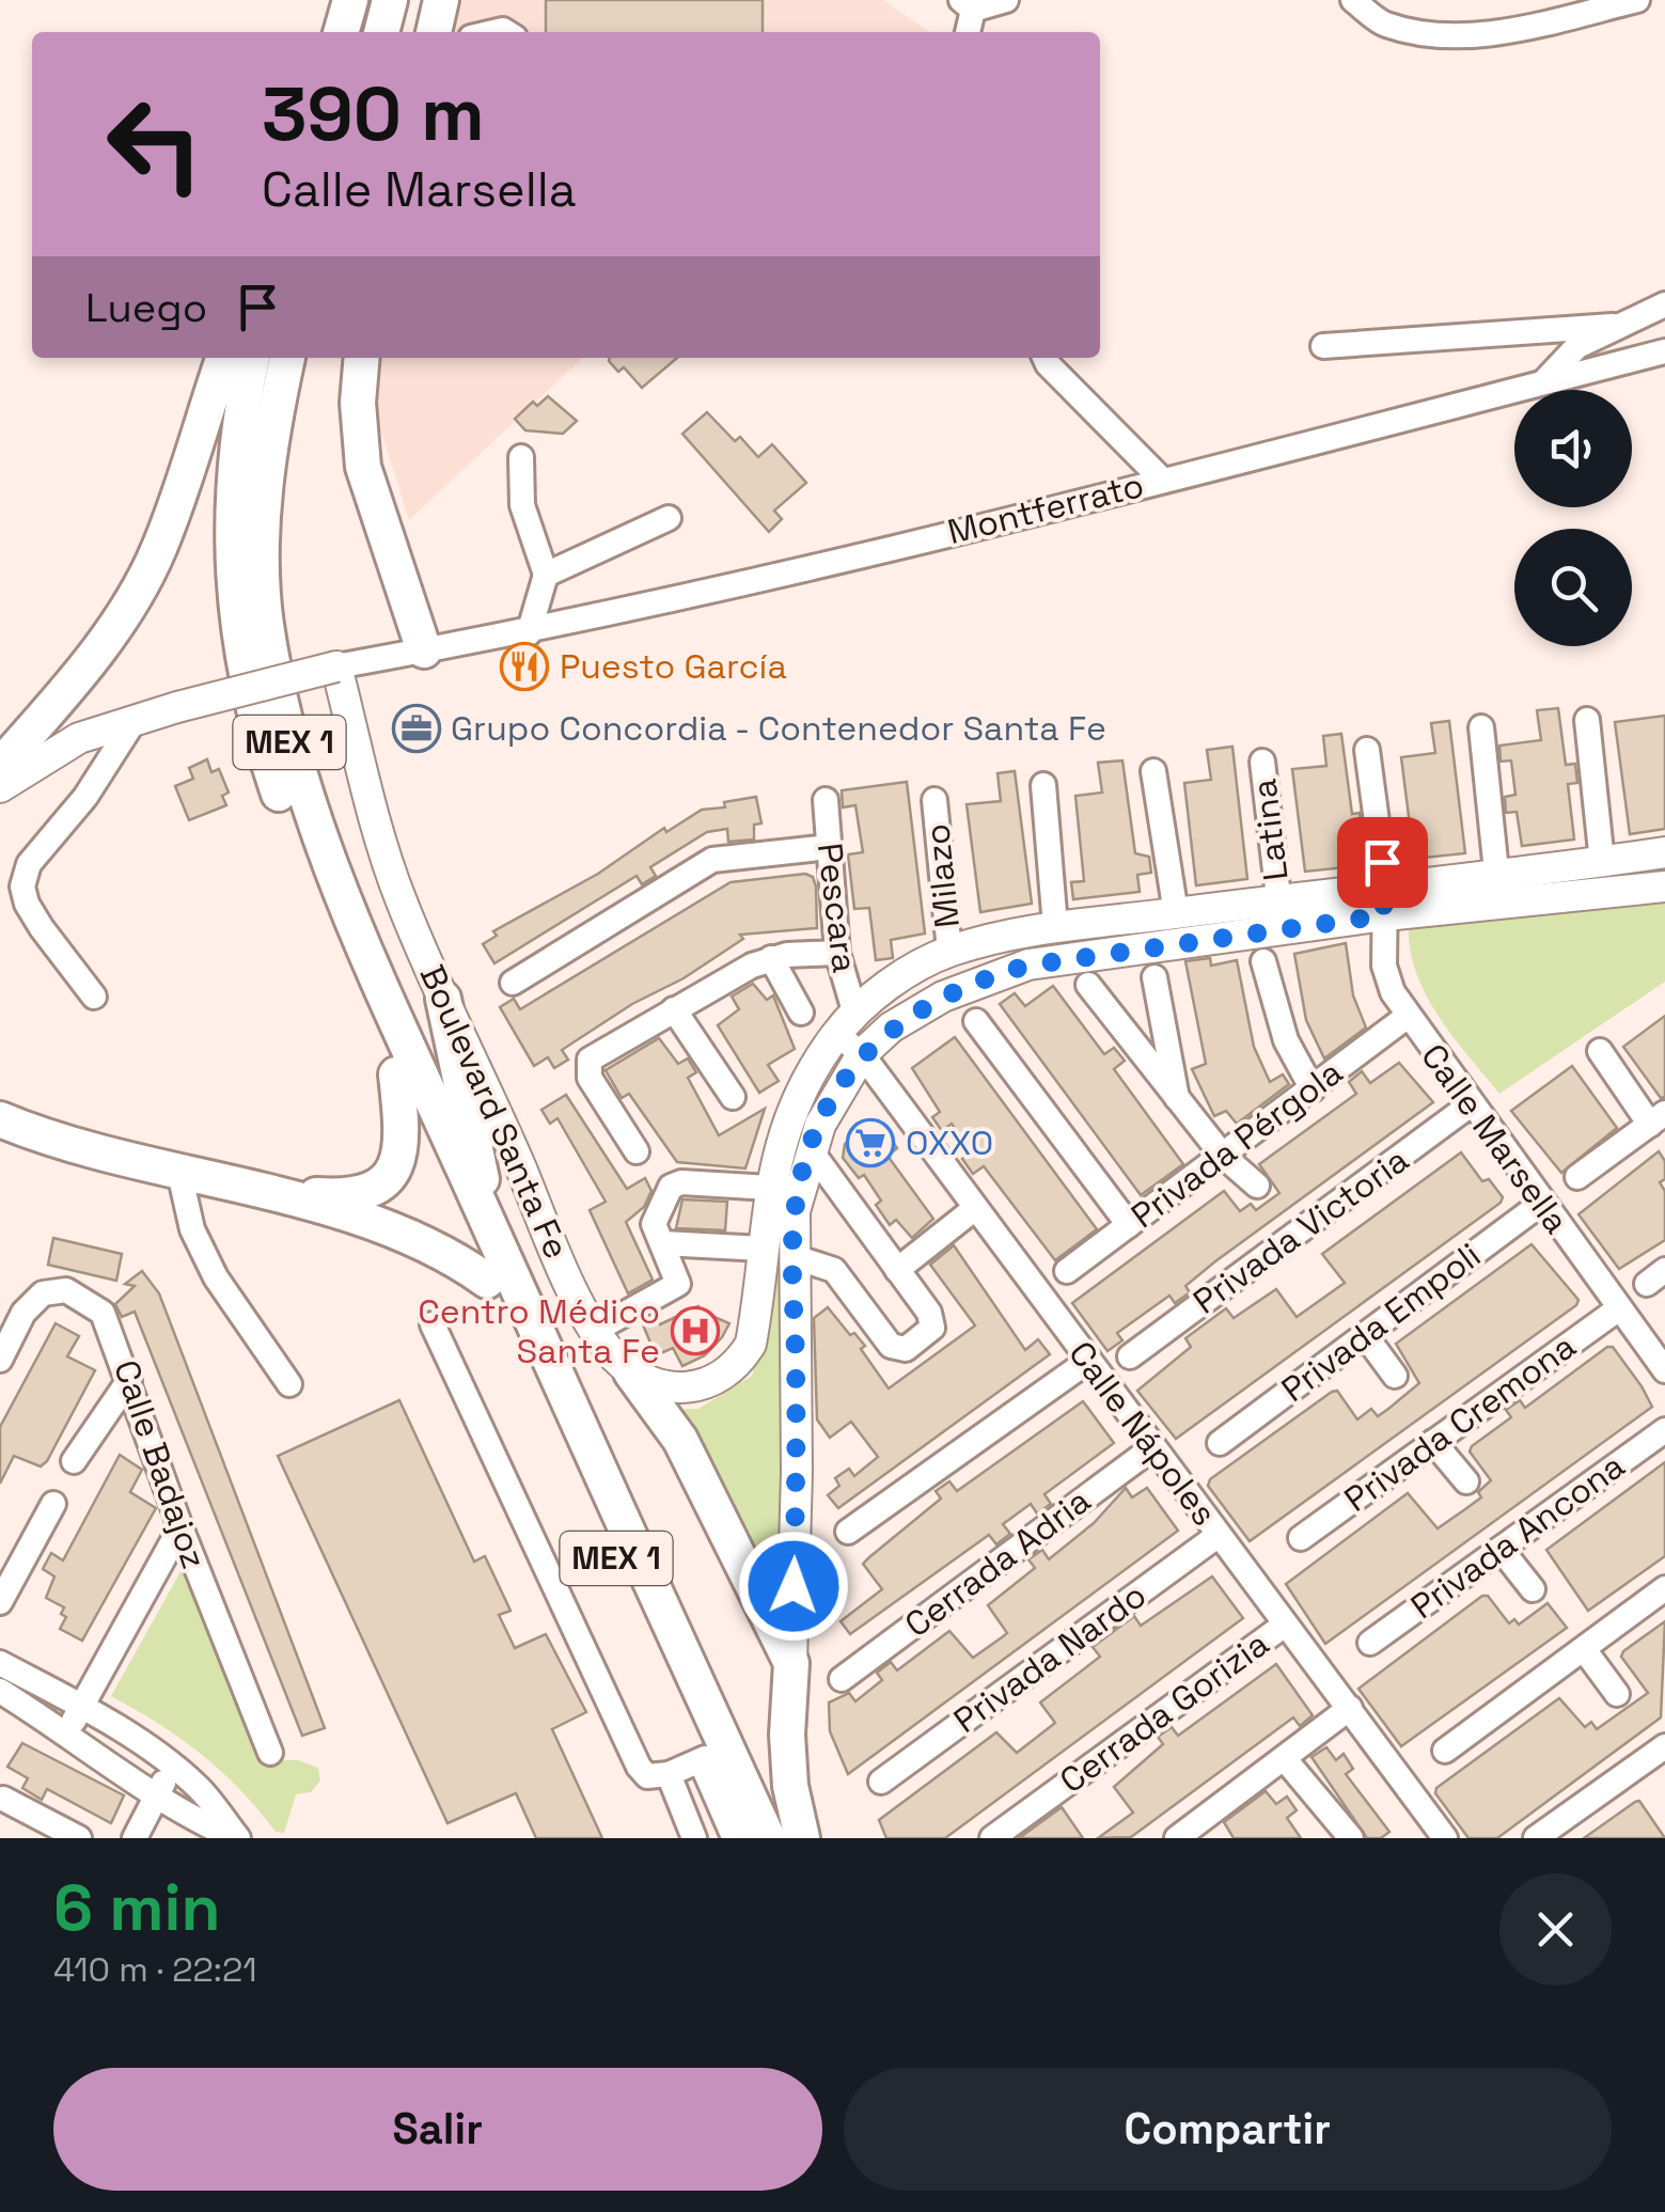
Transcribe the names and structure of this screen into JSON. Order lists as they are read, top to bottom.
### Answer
{
  "streets": {
    "highway": ["MEX 1"],
    "main road": ["Boulevard Santa Fe"],
    "street": [
      "Montferrato",
      "Latina",
      "Milazo",
      "Pescara",
      "Calle Marsella",
      "Privada Pérgola",
      "Privada Victoria",
      "Privada Empoli",
      "Privada Cremona",
      "Calle Nápoles",
      "Calle Badajoz",
      "Privada Ancona",
      "Cerrada Adria",
      "Privada Nardo",
      "Cerrada Gorizia"
    ]
  },
  "crossings": [
    ["Montferrato", "Boulevard Santa Fe"],
    ["Pescara", "Calle Nápoles"],
    ["Calle Marsella", "Privada Pérgola"],
    ["Calle Marsella", "Privada Victoria"],
    ["Calle Marsella", "Privada Empoli"],
    ["Calle Marsella", "Privada Cremona"],
    ["Calle Nápoles", "Cerrada Adria"],
    ["Calle Nápoles", "Privada Nardo"],
    ["Calle Nápoles", "Cerrada Gorizia"]
  ],
  "places": {
    "restaurant": ["Puesto García"],
    "office": ["Grupo Concordia - Contenedor Santa Fe"],
    "supermarket": ["OXXO"],
    "hospital": ["Centro Médico Santa Fe"]
  },
  "page": {
    "turn": ["390 m", "Calle Marsella"],
    "then": "Luego",
    "heading": ["6 min", "410 m · 22:21"],
    "buttons": ["Salir", "Compartir"]
  }
}
